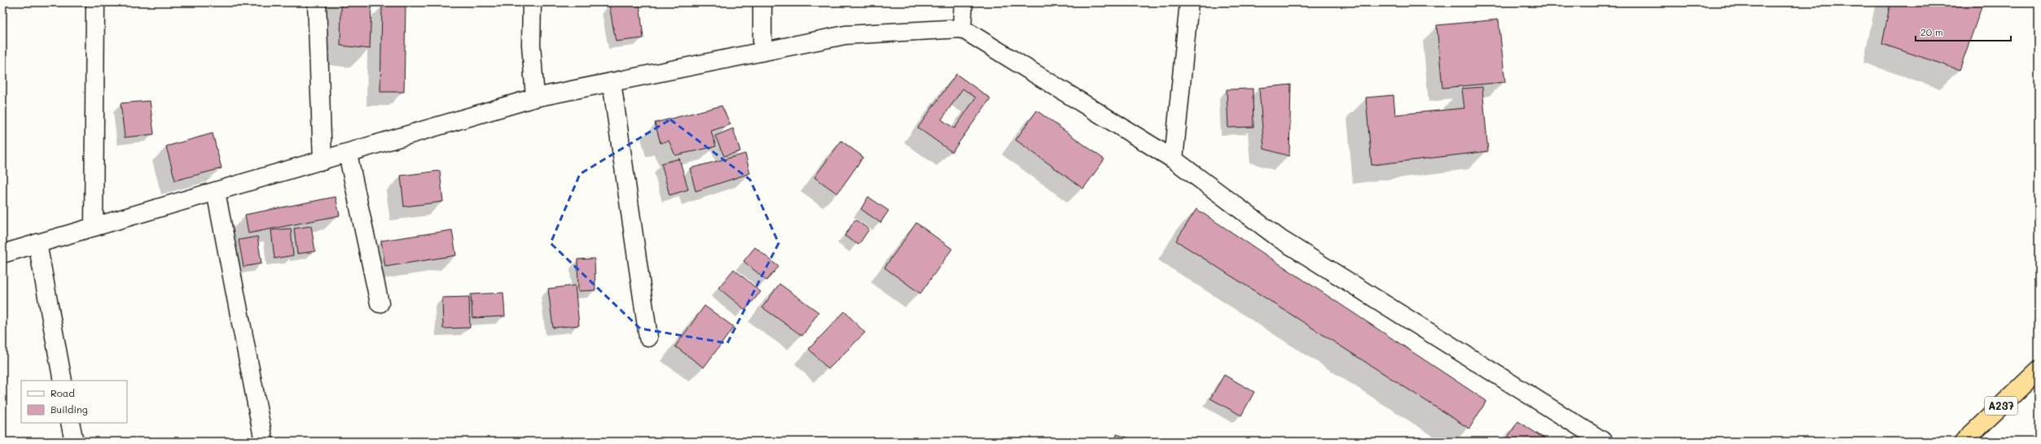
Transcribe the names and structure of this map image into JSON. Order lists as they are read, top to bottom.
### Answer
{
  "streets": {
    "highway": ["A237"]
  },
  "legend": ["Road", "Building"],
  "scale_bar": "20 m"
}
